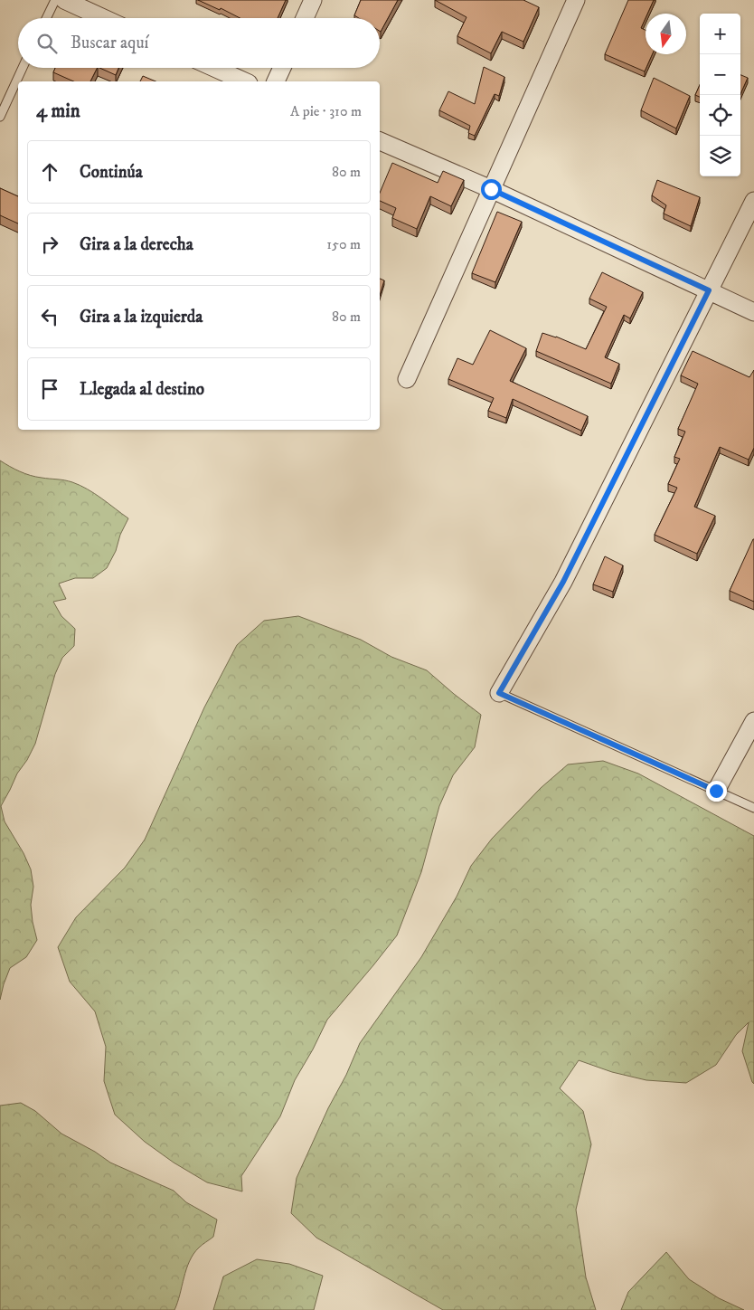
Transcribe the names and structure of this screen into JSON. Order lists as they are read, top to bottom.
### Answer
{
  "north": "bottom",
  "page": {
    "map_buttons": ["+", "−"],
    "search": "Buscar aquí",
    "heading": ["4 min", "A pie · 310 m"],
    "list": [
      ["Continúa", "80 m"],
      ["Gira a la derecha", "150 m"],
      ["Gira a la izquierda", "80 m"],
      "Llegada al destino"
    ]
  }
}
